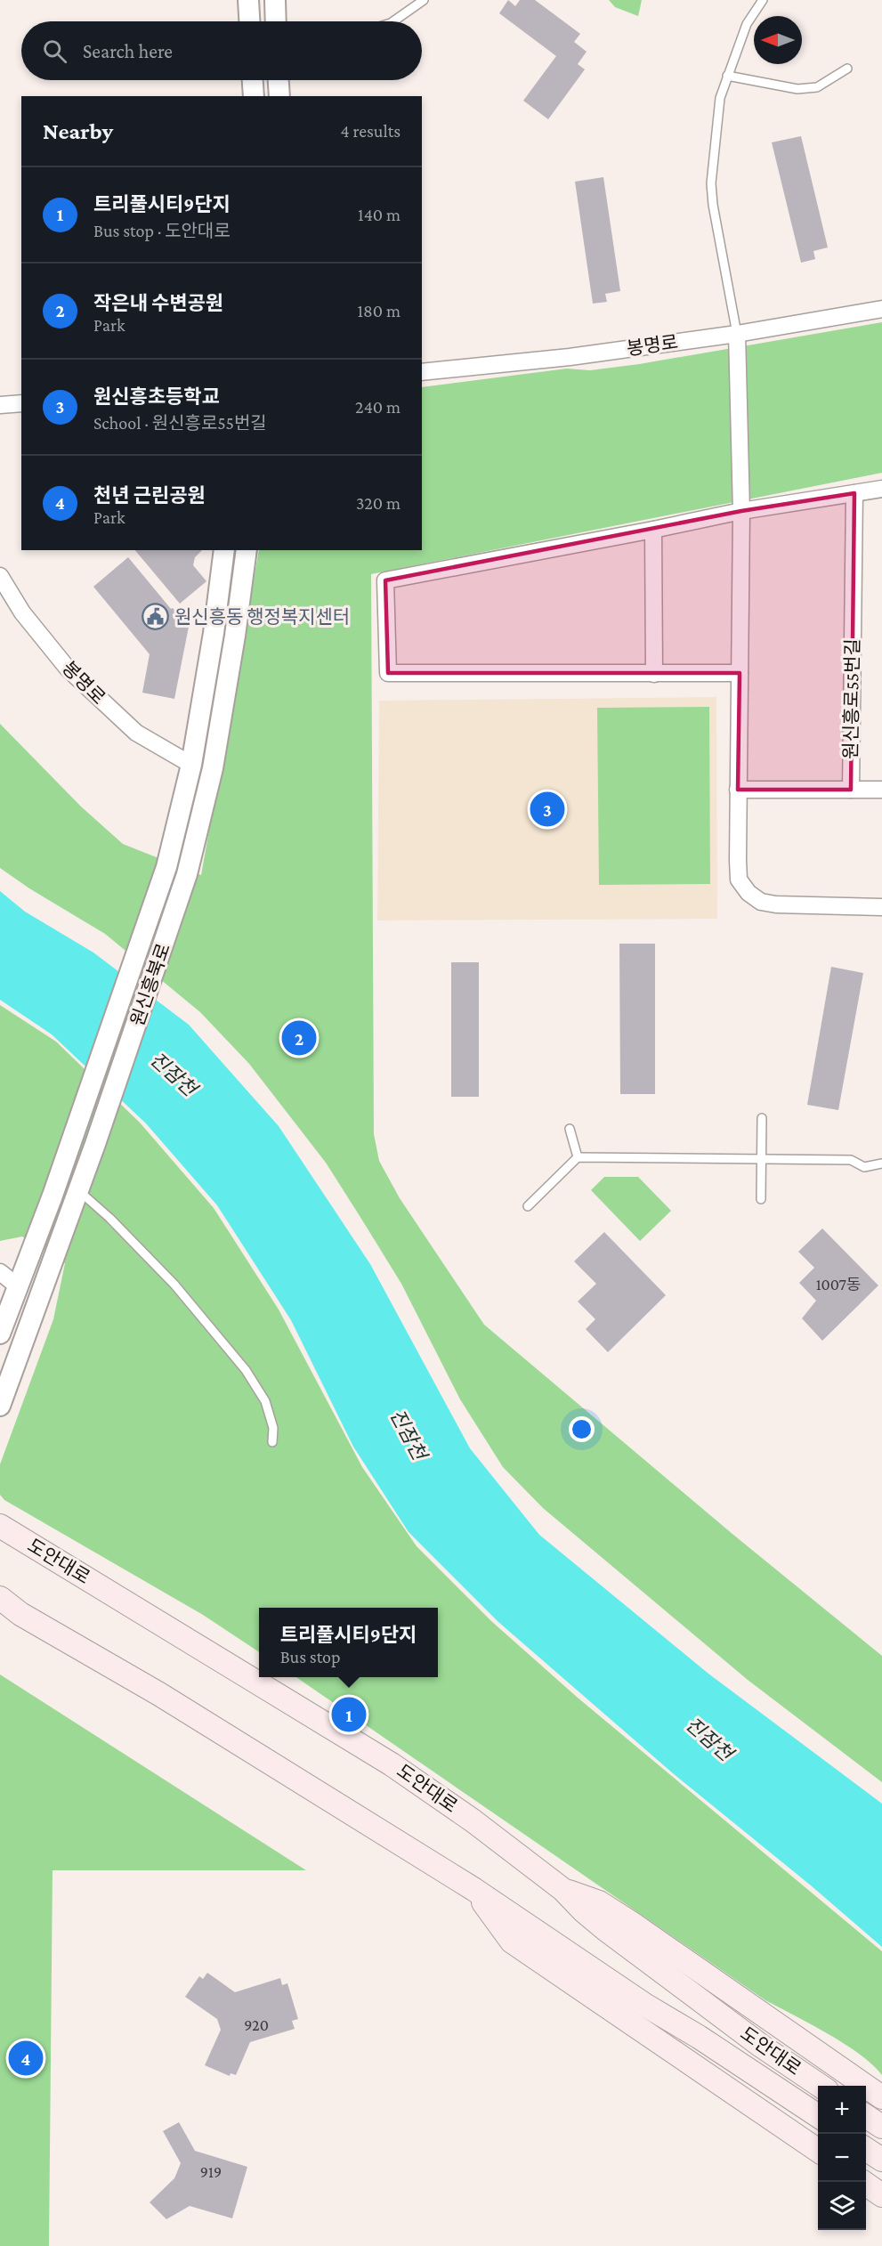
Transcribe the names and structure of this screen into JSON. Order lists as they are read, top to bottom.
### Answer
{
  "streets": {
    "main road": ["도안대로"],
    "street": ["봉명로", "원신흥로55번길", "원신흥북로"]
  },
  "crossings": [
    ["봉명로", "원신흥북로"]
  ],
  "water": ["진잠천"],
  "places": {
    "public building": ["원신흥동 행정복지센터"]
  },
  "house_numbers": ["1007동", "920", "919"],
  "north": "left",
  "page": {
    "search": "Search here",
    "heading": ["Nearby", "4 results"],
    "list": [
      {
        "mark": "1",
        "name": "트리풀시티9단지",
        "note": "Bus stop · 도안대로",
        "value": "140 m"
      },
      {
        "mark": "2",
        "name": "작은내 수변공원",
        "note": "Park",
        "value": "180 m"
      },
      {
        "mark": "3",
        "name": "원신흥초등학교",
        "note": "School · 원신흥로55번길",
        "value": "240 m"
      },
      {
        "mark": "4",
        "name": "천년 근린공원",
        "note": "Park",
        "value": "320 m"
      }
    ],
    "pins": [
      "3",
      "2",
      "1",
      "4"
    ],
    "popup": ["트리풀시티9단지", "Bus stop"],
    "map_buttons": ["+", "−"]
  }
}
